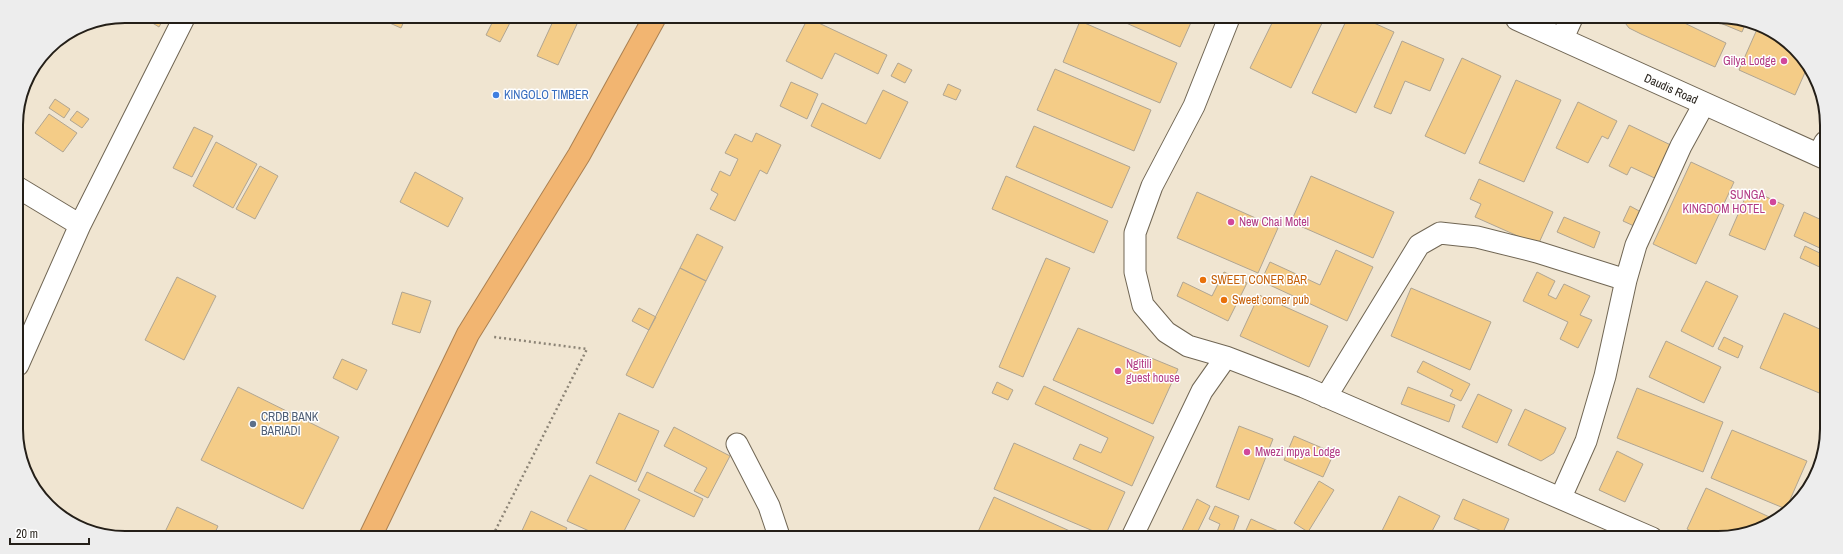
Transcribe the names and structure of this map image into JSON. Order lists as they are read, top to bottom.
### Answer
{
  "streets": {
    "street": ["Daudis Road"]
  },
  "places": [
    "Gilya Lodge",
    "KINGOLO TIMBER",
    "SUNGA KINGDOM HOTEL",
    "New Chai Motel",
    "SWEET CONER BAR",
    "Sweet corner pub",
    "Ngitili guest house",
    "CRDB BANK BARIADI",
    "Mwezi mpya Lodge"
  ],
  "scale_bar": "20 m"
}
